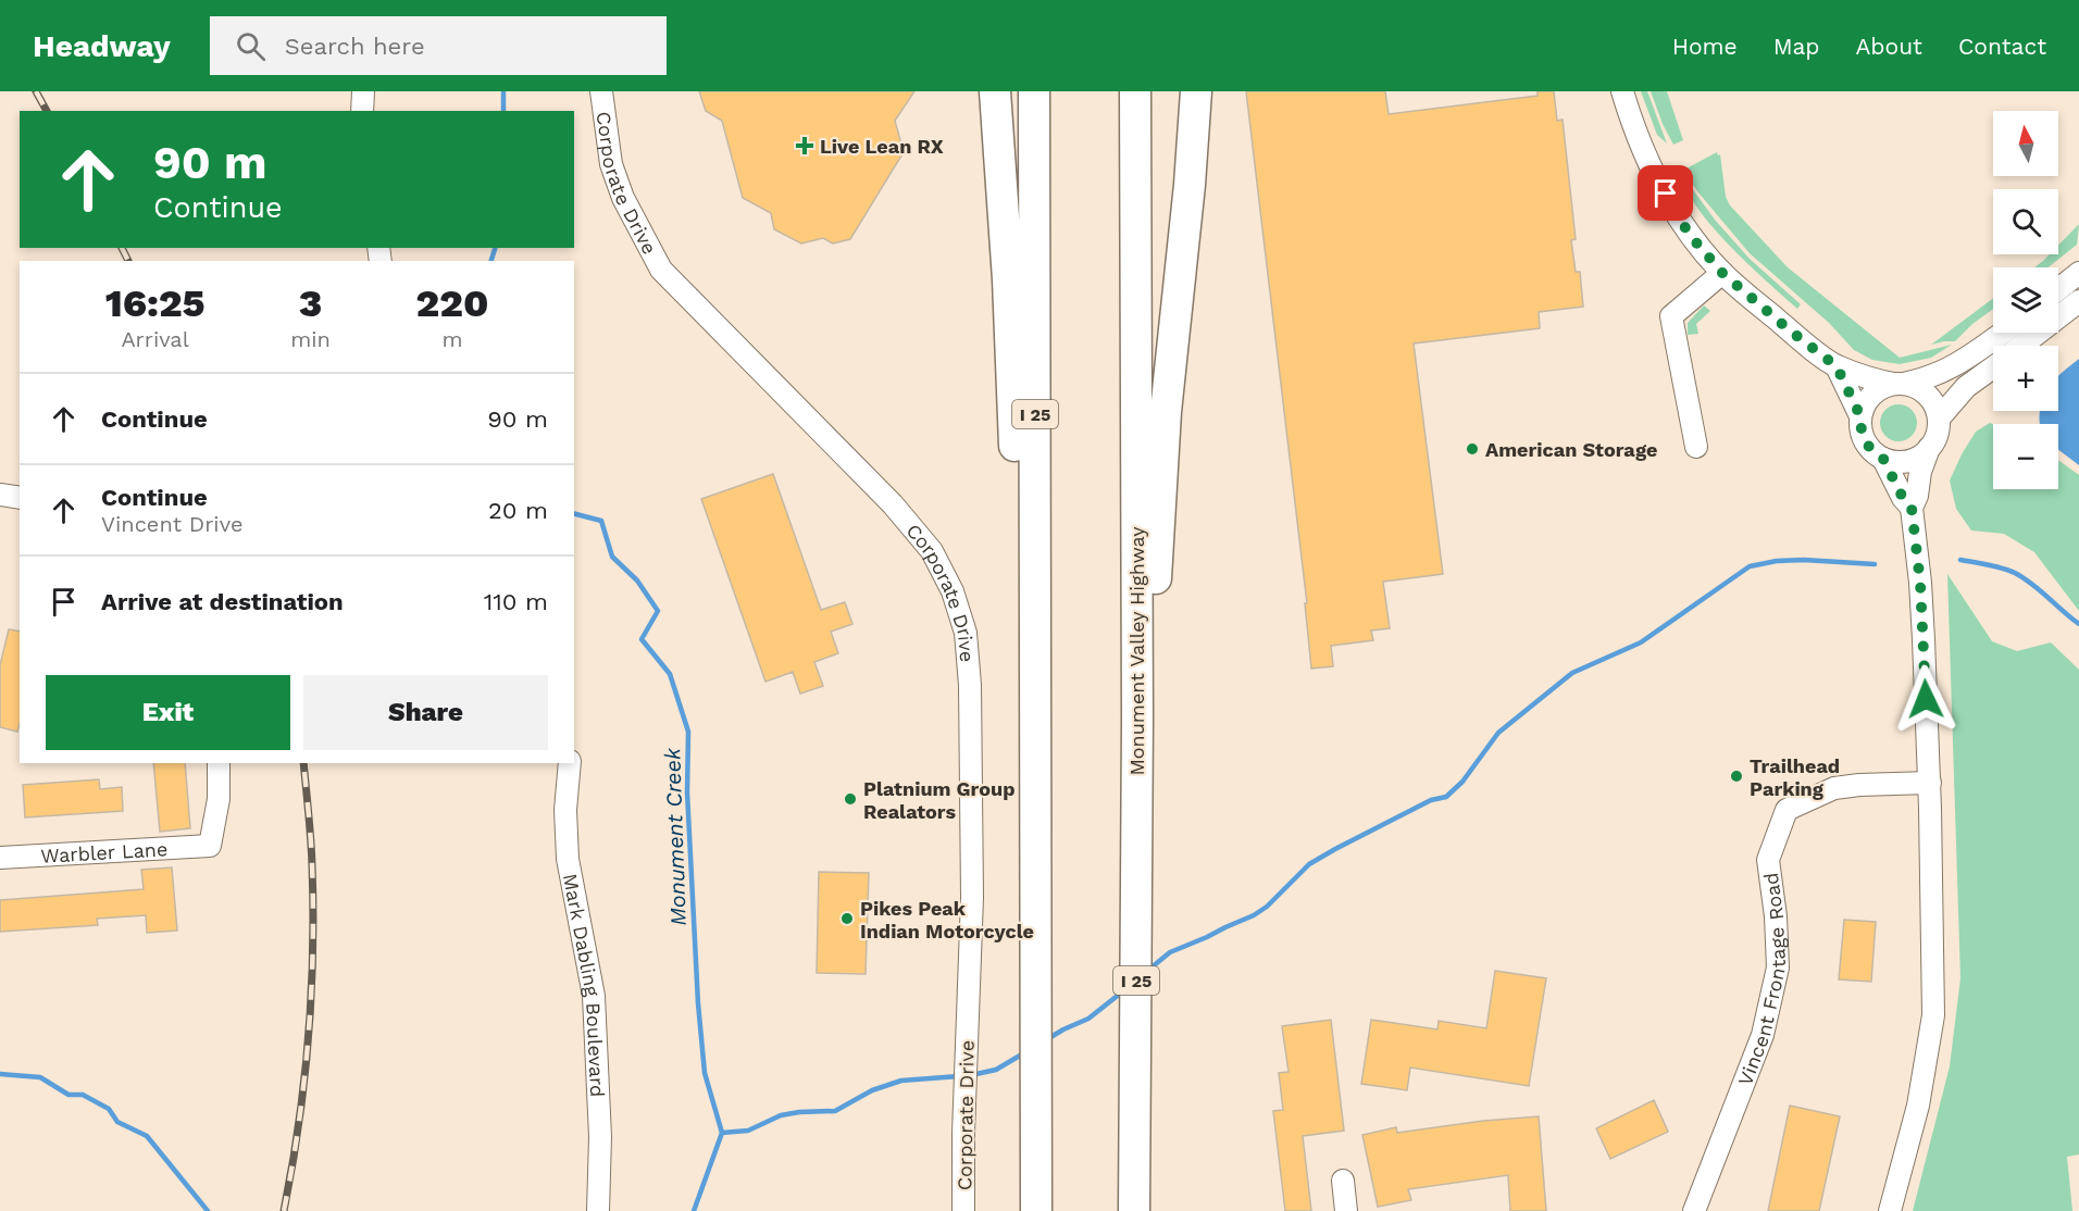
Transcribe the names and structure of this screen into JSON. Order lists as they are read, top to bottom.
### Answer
{
  "streets": {
    "highway": ["I 25", "Monument Valley Highway"],
    "street": [
      "Corporate Drive",
      "Warbler Lane",
      "Vincent Frontage Road",
      "Mark Dabling Boulevard"
    ]
  },
  "water": ["Monument Creek"],
  "places": {
    "health": ["Live Lean RX"],
    "other": [
      "American Storage",
      "Trailhead Parking",
      "Platnium Group Realators",
      "Pikes Peak Indian Motorcycle"
    ]
  },
  "north": "top",
  "page": {
    "header": "Headway",
    "search": "Search here",
    "nav": [
      "Home",
      "Map",
      "About",
      "Contact"
    ],
    "map_buttons": ["+", "−"],
    "turn": ["90 m", "Continue"],
    "eta": [
      "16:25",
      "Arrival",
      "3",
      "min",
      "220",
      "m"
    ],
    "list": [
      {
        "name": "Continue",
        "value": "90 m"
      },
      {
        "name": "Continue",
        "note": "Vincent Drive",
        "value": "20 m"
      },
      {
        "name": "Arrive at destination",
        "value": "110 m"
      }
    ],
    "buttons": ["Exit", "Share"]
  }
}
